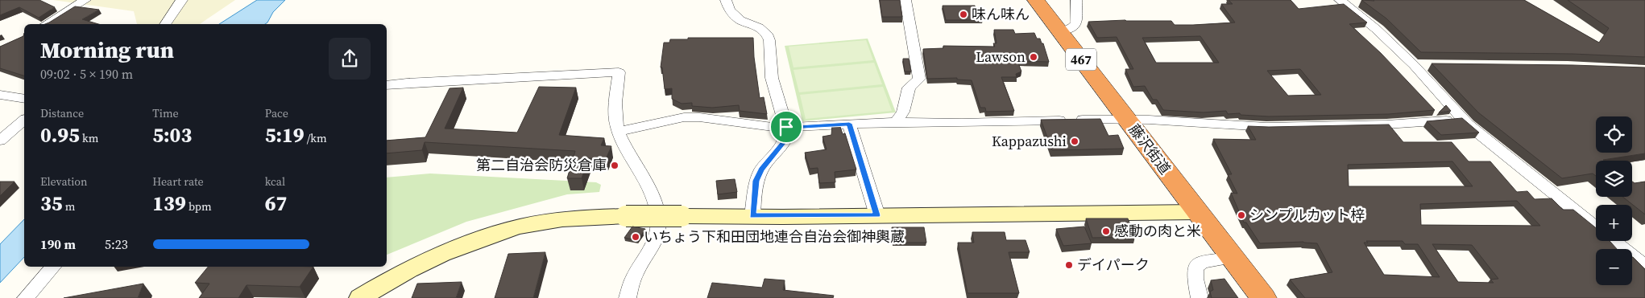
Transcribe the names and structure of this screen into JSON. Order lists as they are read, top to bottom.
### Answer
{
  "streets": {
    "highway": ["467", "藤沢街道"]
  },
  "places": [
    "味ん味ん",
    "Lawson",
    "Kappazushi",
    "第二自治会防災倉庫",
    "シンプルカット梓",
    "感動の肉と米",
    "いちょう下和田団地連合自治会御神輿蔵",
    "デイパーク"
  ],
  "page": {
    "heading": ["Morning run", "09:02 · 5 × 190 m"],
    "stats": [
      ["Distance", "0.95 km"],
      ["Time", "5:03"],
      ["Pace", "5:19 /km"],
      ["Elevation", "35 m"],
      ["Heart rate", "139 bpm"],
      ["kcal", "67"]
    ],
    "map_buttons": ["+", "−"],
    "list": [
      {
        "name": "190 m",
        "note": "5:23"
      }
    ]
  }
}
